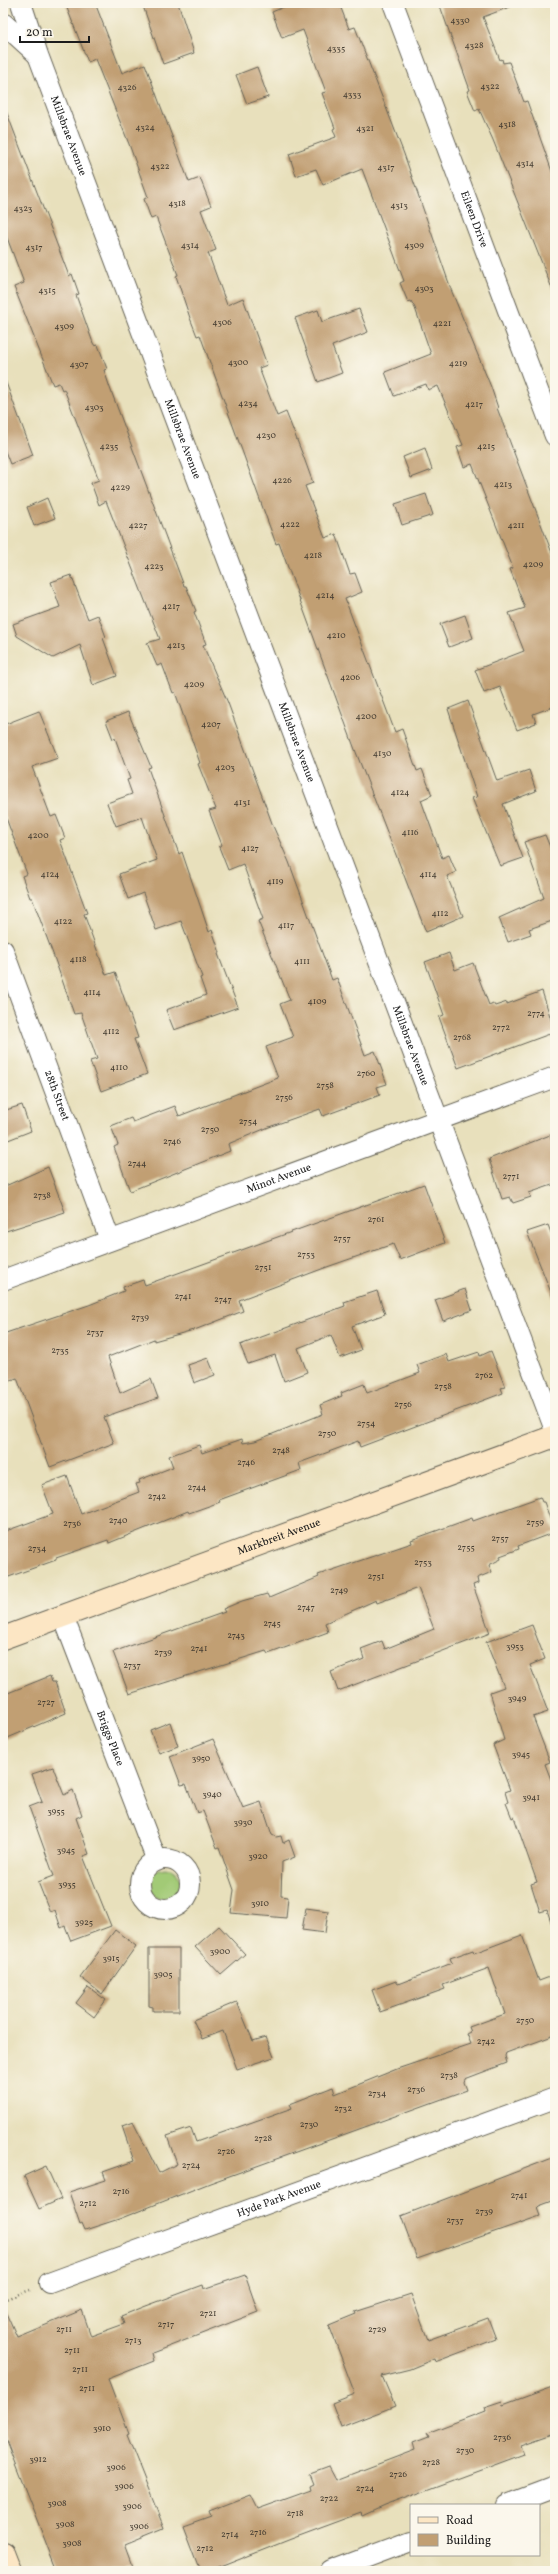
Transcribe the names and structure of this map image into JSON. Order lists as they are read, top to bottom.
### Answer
{
  "streets": {
    "street": [
      "Millsbrae Avenue",
      "Eileen Drive",
      "28th Street",
      "Minot Avenue",
      "Markbreit Avenue",
      "Briggs Place",
      "Hyde Park Avenue"
    ]
  },
  "crossings": [
    ["Millsbrae Avenue", "Minot Avenue"],
    ["28th Street", "Minot Avenue"],
    ["Markbreit Avenue", "Briggs Place"]
  ],
  "house_numbers": [
    "4330",
    "4328",
    "4335",
    "4322",
    "4326",
    "4333",
    "4318",
    "4324",
    "4321",
    "4314",
    "4322",
    "4317",
    "4318",
    "4313",
    "4323",
    "4314",
    "4309",
    "4317",
    "4303",
    "4315",
    "4306",
    "4221",
    "4309",
    "4300",
    "4219",
    "4307",
    "4234",
    "4217",
    "4303",
    "4230",
    "4235",
    "4215",
    "4226",
    "4213",
    "4229",
    "4222",
    "4227",
    "4211",
    "4218",
    "4209",
    "4223",
    "4214",
    "4217",
    "4210",
    "4213",
    "4206",
    "4209",
    "4200",
    "4207",
    "4130",
    "4203",
    "4124",
    "4131",
    "4116",
    "4200",
    "4127",
    "4124",
    "4114",
    "4119",
    "4112",
    "4122",
    "4117",
    "4118",
    "4111",
    "4114",
    "4109",
    "2774",
    "2772",
    "4112",
    "2768",
    "4110",
    "2760",
    "2758",
    "2756",
    "2754",
    "2750",
    "2746",
    "2744",
    "2771",
    "2738",
    "2761",
    "2757",
    "2753",
    "2751",
    "2741",
    "2747",
    "2739",
    "2737",
    "2735",
    "2762",
    "2758",
    "2756",
    "2754",
    "2750",
    "2748",
    "2746",
    "2744",
    "2742",
    "2740",
    "2759",
    "2736",
    "2757",
    "2755",
    "2734",
    "2753",
    "2751",
    "2749",
    "2747",
    "2745",
    "2743",
    "3953",
    "2741",
    "2739",
    "2737",
    "3949",
    "2727",
    "3945",
    "3950",
    "3940",
    "3941",
    "3955",
    "3930",
    "3945",
    "3920",
    "3935",
    "3910",
    "3925",
    "3900",
    "3915",
    "3905",
    "2750",
    "2742",
    "2738",
    "2736",
    "2734",
    "2732",
    "2730",
    "2728",
    "2726",
    "2724",
    "2716",
    "2741",
    "2712",
    "2739",
    "2737",
    "2721",
    "2717",
    "2711",
    "2729",
    "2713",
    "2711",
    "2711",
    "2711",
    "3910",
    "2736",
    "2730",
    "3912",
    "2728",
    "3906",
    "2726",
    "3906",
    "2724",
    "2722",
    "3908",
    "3906",
    "2718",
    "3908",
    "3906",
    "2716",
    "2714",
    "3908",
    "2712"
  ],
  "legend": ["Road", "Building"],
  "scale_bar": "20 m"
}
